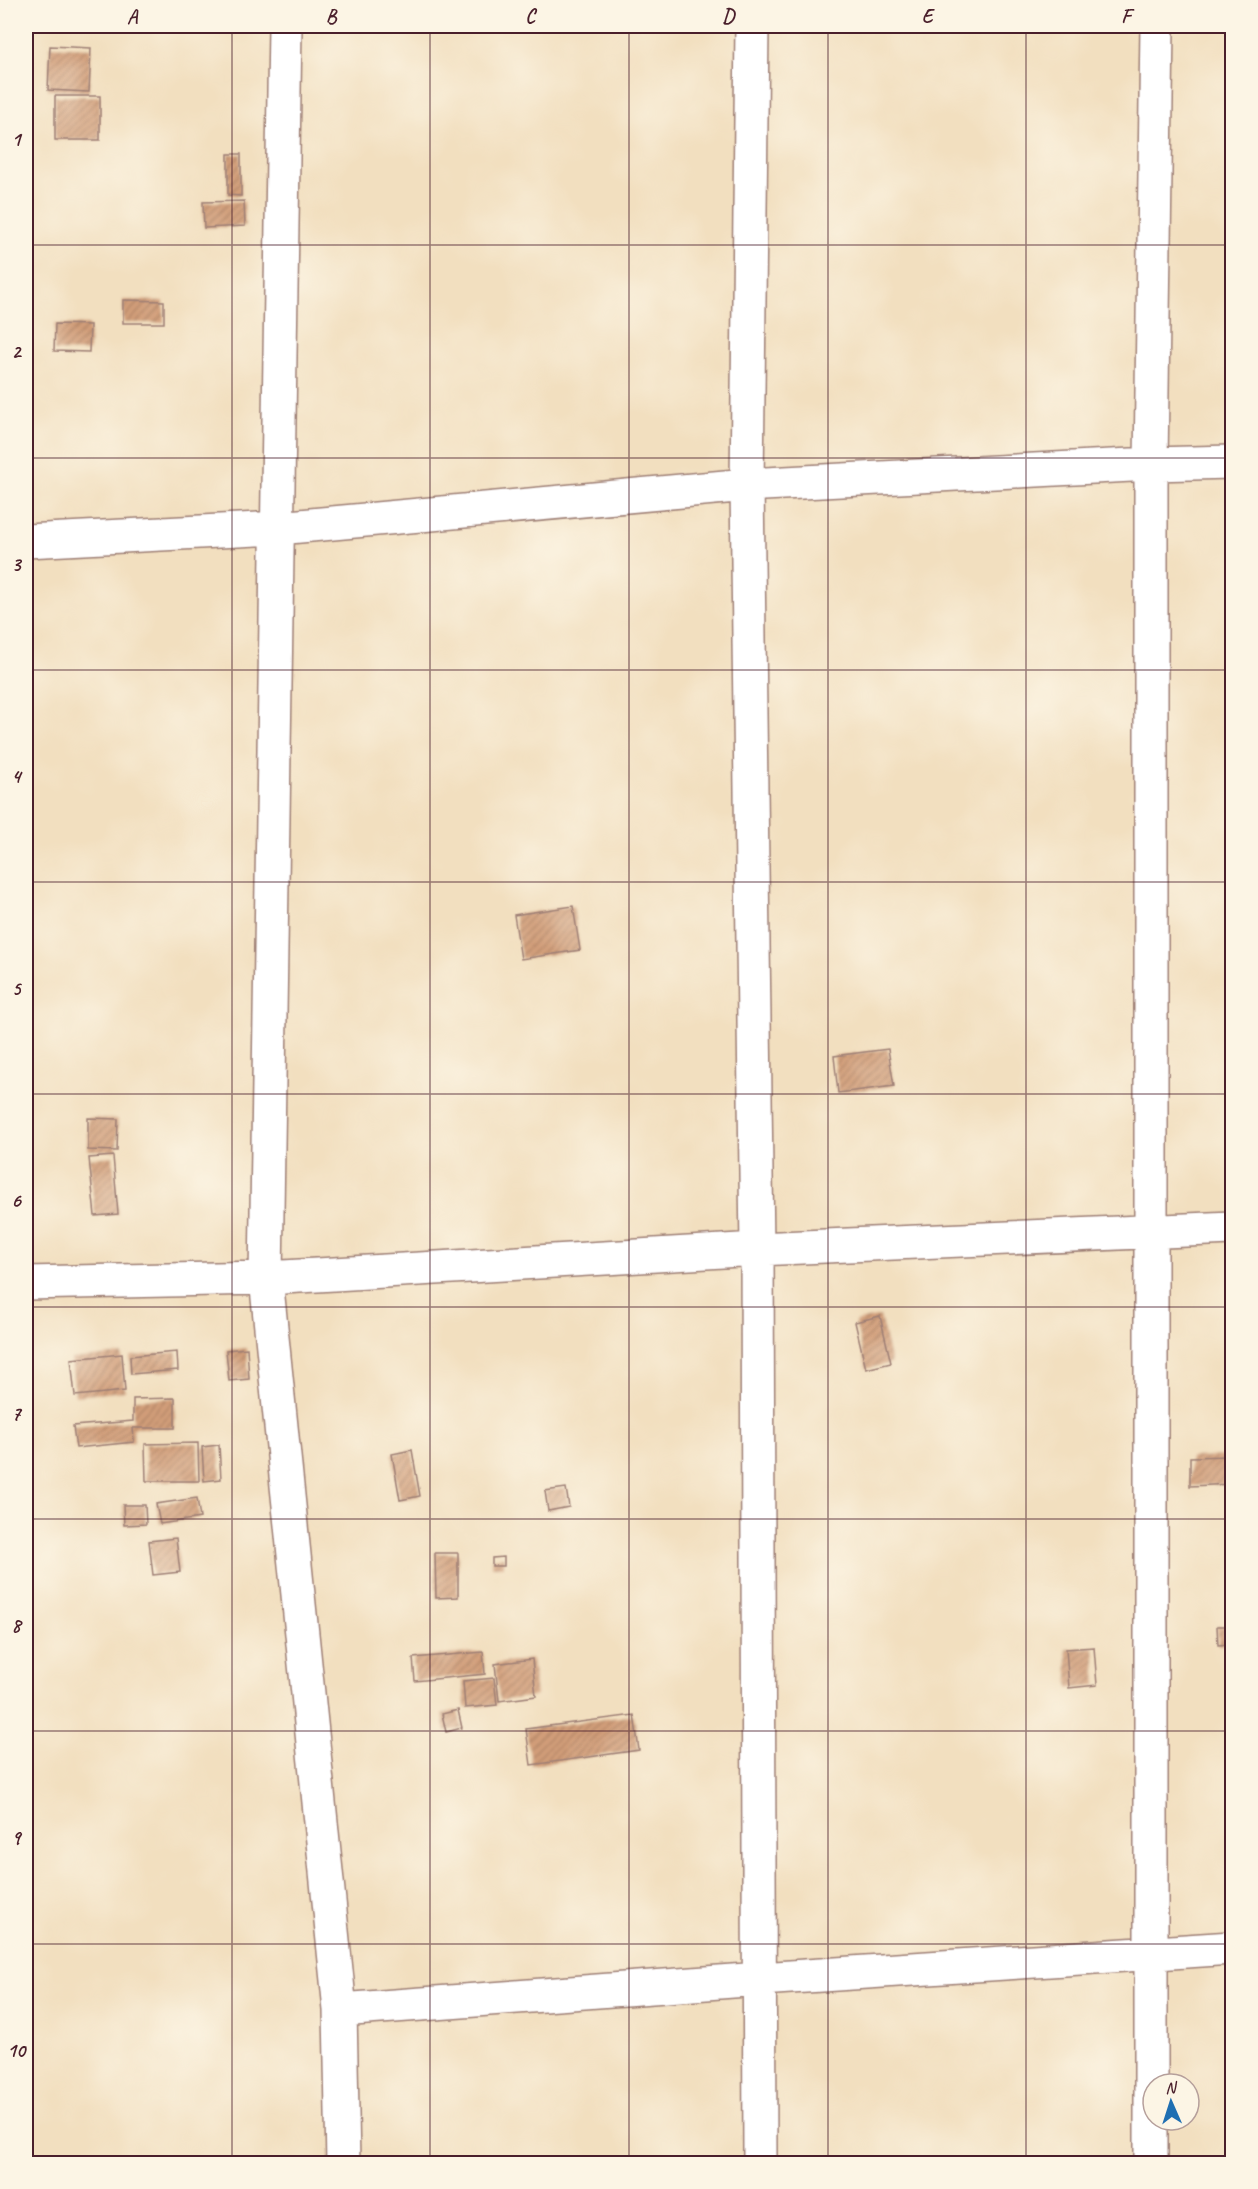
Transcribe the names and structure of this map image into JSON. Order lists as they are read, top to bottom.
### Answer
{
  "north": "top",
  "grid": {
    "columns": [
      "A",
      "B",
      "C",
      "D",
      "E",
      "F"
    ],
    "rows": [
      "1",
      "2",
      "3",
      "4",
      "5",
      "6",
      "7",
      "8",
      "9",
      "10"
    ]
  }
}
